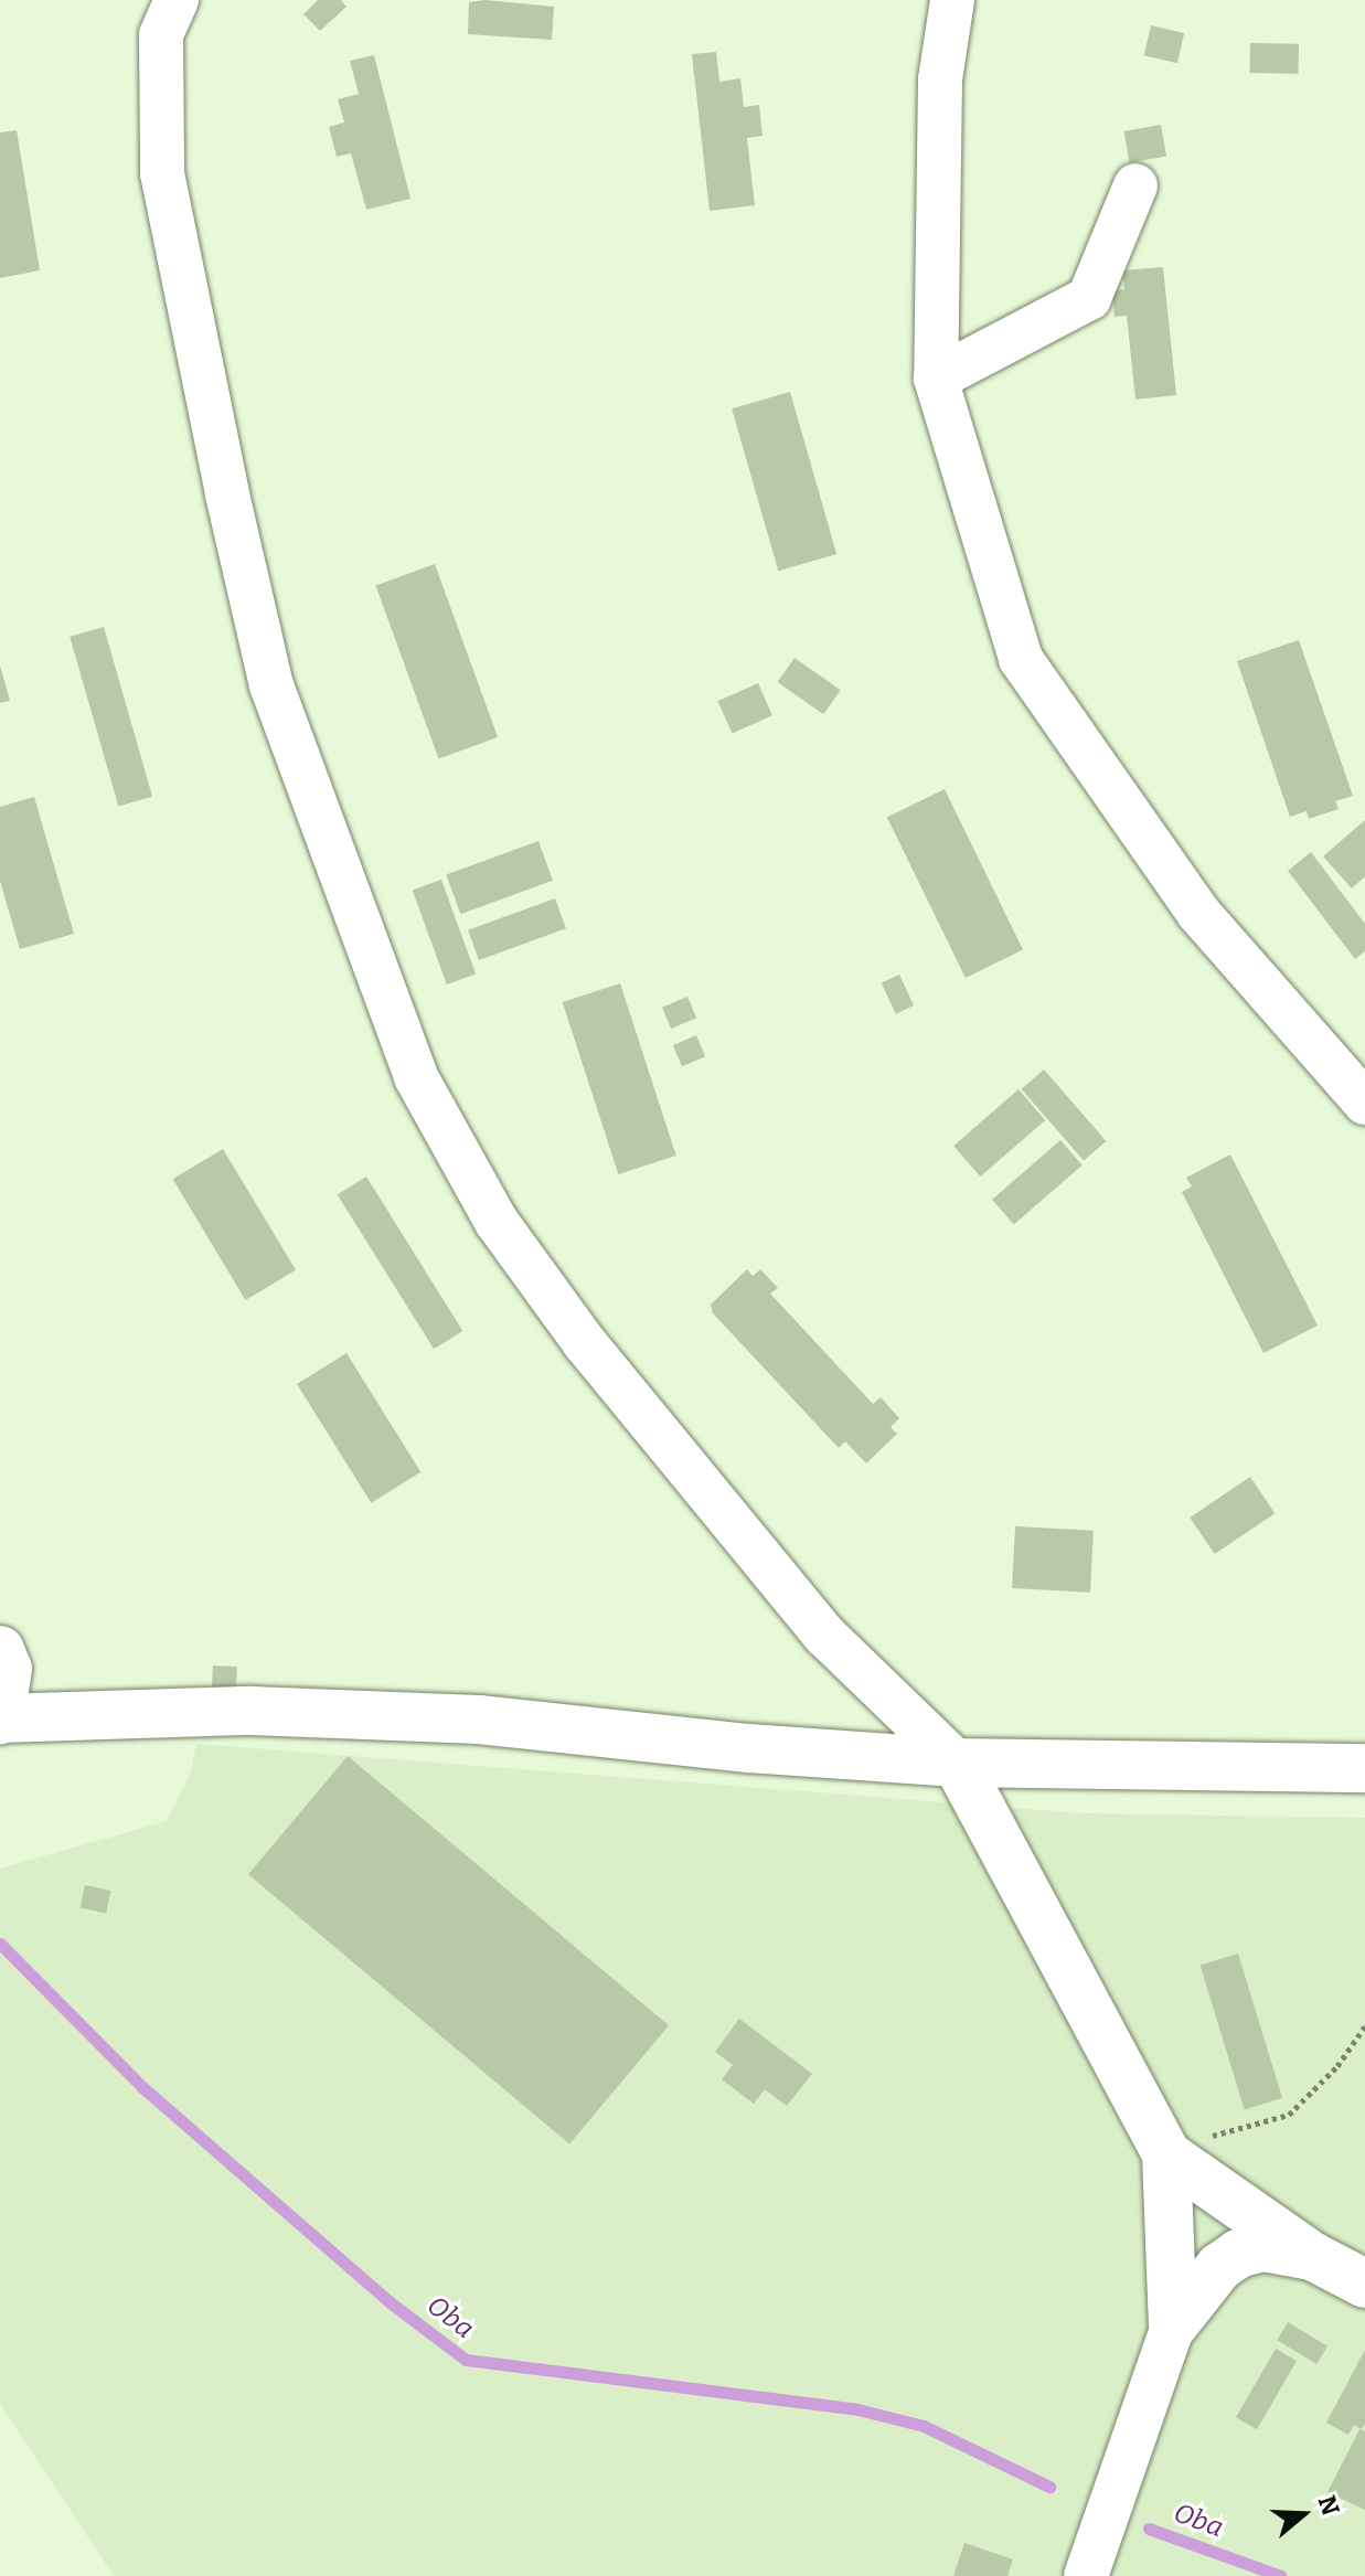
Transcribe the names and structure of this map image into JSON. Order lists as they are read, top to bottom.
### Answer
{
  "water": ["Oba"],
  "north": "right"
}
